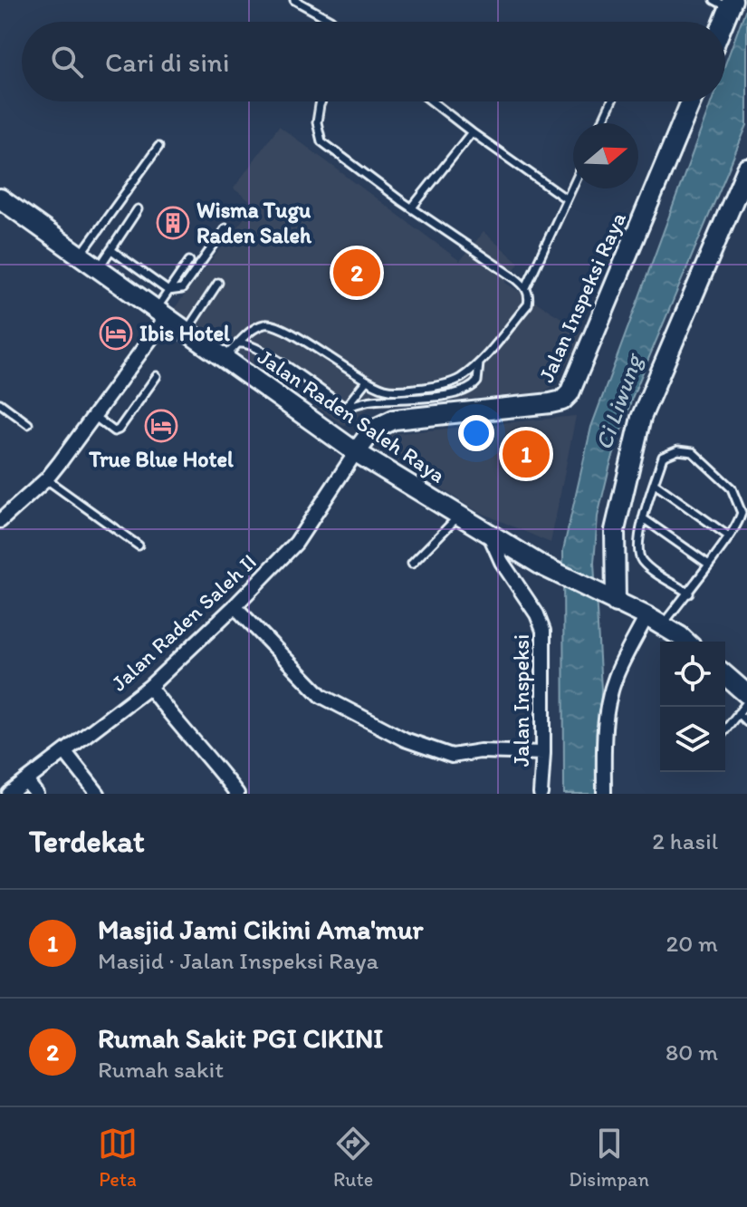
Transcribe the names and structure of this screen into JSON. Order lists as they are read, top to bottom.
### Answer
{
  "streets": {
    "street": [
      "Jalan Inspeksi Raya",
      "Jalan Raden Saleh Raya",
      "Jalan Raden Saleh II",
      "Jalan Inspeksi"
    ]
  },
  "crossings": [
    ["Jalan Inspeksi Raya", "Jalan Raden Saleh Raya"],
    ["Jalan Inspeksi Raya", "Jalan Raden Saleh II"],
    ["Jalan Raden Saleh Raya", "Jalan Raden Saleh II"],
    ["Jalan Raden Saleh Raya", "Jalan Inspeksi"]
  ],
  "water": ["Ci Liwung"],
  "places": {
    "building": ["Wisma Tugu Raden Saleh"],
    "hotel": ["Ibis Hotel", "True Blue Hotel"]
  },
  "north": "right",
  "page": {
    "search": "Cari di sini",
    "pins": ["2", "1"],
    "heading": ["Terdekat", "2 hasil"],
    "list": [
      {
        "mark": "1",
        "name": "Masjid Jami Cikini Ama'mur",
        "note": "Masjid · Jalan Inspeksi Raya",
        "value": "20 m"
      },
      {
        "mark": "2",
        "name": "Rumah Sakit PGI CIKINI",
        "note": "Rumah sakit",
        "value": "80 m"
      }
    ],
    "nav": ["Peta", "Rute", "Disimpan"]
  }
}
